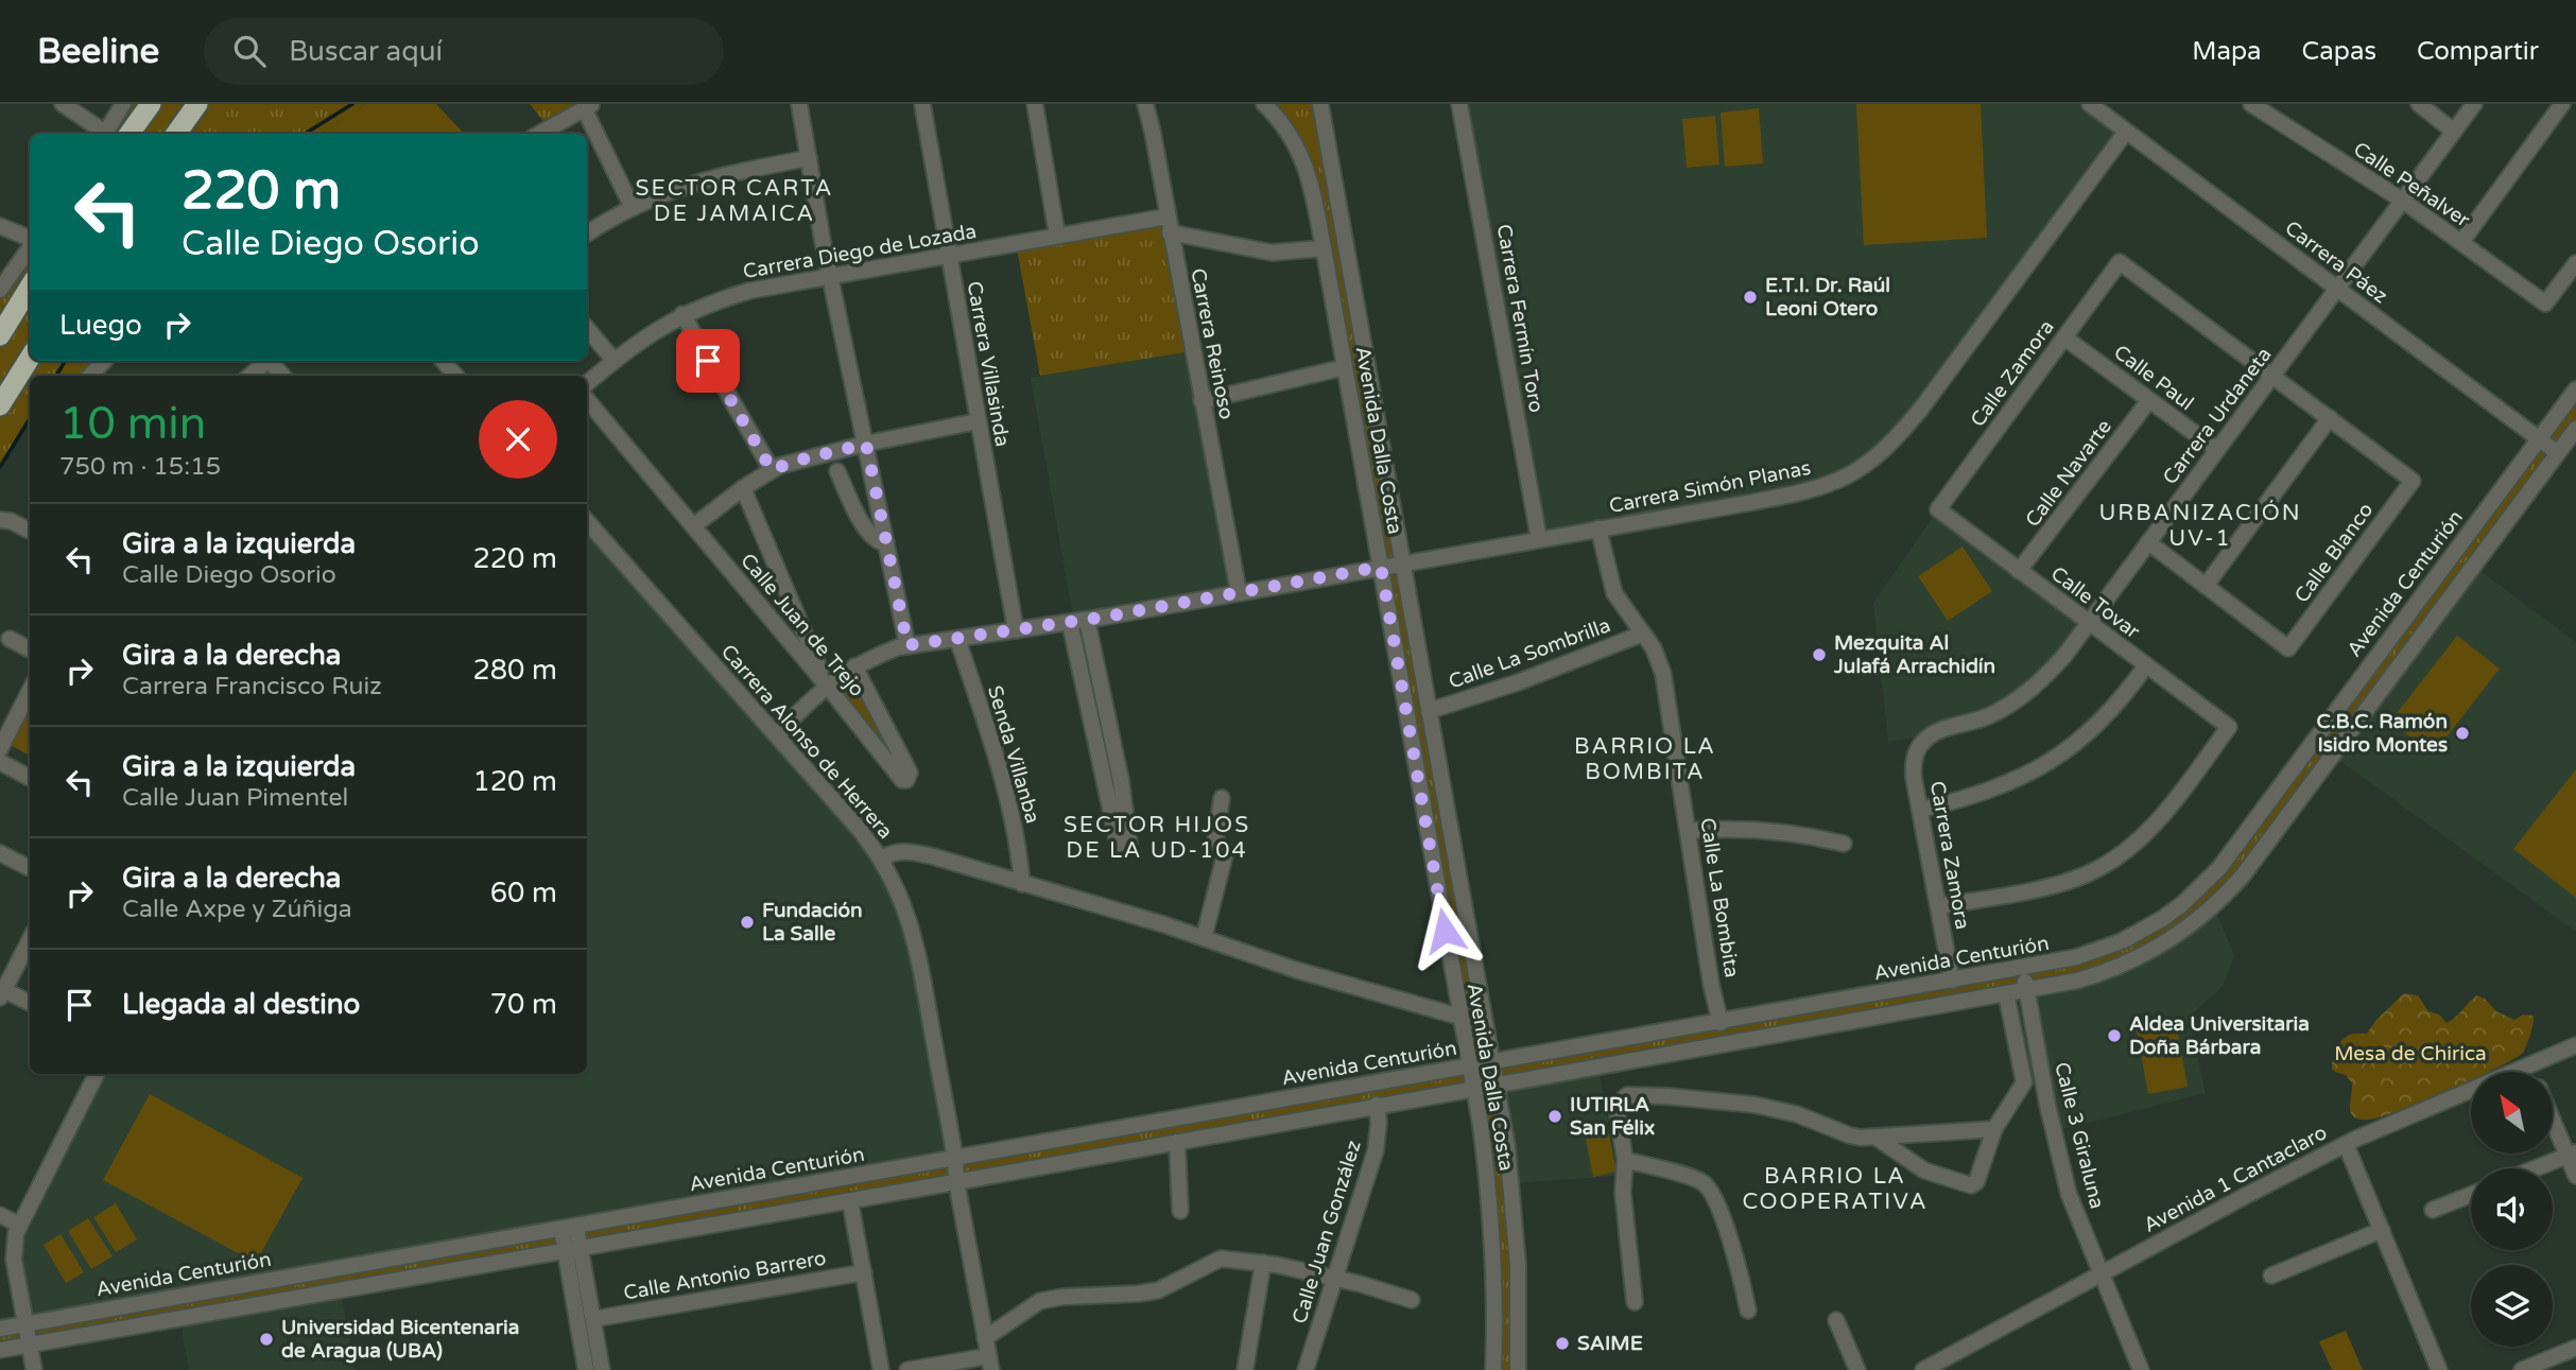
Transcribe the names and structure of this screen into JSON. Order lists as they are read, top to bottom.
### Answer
{
  "streets": {
    "street": [
      "Calle Peñalver",
      "Carrera Diego de Lozada",
      "Carrera Páez",
      "Carrera Fermín Toro",
      "Carrera Reinoso",
      "Carrera Villasinda",
      "Calle Zamora",
      "Calle Paul",
      "Carrera Urdaneta",
      "Avenida Dalla Costa",
      "Calle Navarte",
      "Carrera Simón Planas",
      "Calle Blanco",
      "Avenida Centurión",
      "Calle Tovar",
      "Calle Juan de Trejo",
      "Calle La Sombrilla",
      "Carrera Alonso de Herrera",
      "Senda Villanba",
      "Carrera Zamora",
      "Calle La Bombita",
      "Calle 3 Giraluna",
      "Avenida 1 Cantaclaro",
      "Calle Juan González",
      "Calle Antonio Barrero"
    ]
  },
  "crossings": [
    ["Calle Peñalver", "Carrera Urdaneta"],
    ["Carrera Diego de Lozada", "Carrera Reinoso"],
    ["Carrera Diego de Lozada", "Carrera Villasinda"],
    ["Carrera Páez", "Carrera Urdaneta"],
    ["Carrera Páez", "Carrera Simón Planas"],
    ["Carrera Páez", "Avenida Centurión"],
    ["Carrera Fermín Toro", "Carrera Simón Planas"],
    ["Carrera Reinoso", "Carrera Simón Planas"],
    ["Carrera Villasinda", "Carrera Simón Planas"],
    ["Calle Zamora", "Calle Paul"],
    ["Calle Zamora", "Carrera Urdaneta"],
    ["Calle Zamora", "Calle Tovar"],
    ["Calle Paul", "Carrera Urdaneta"],
    ["Calle Paul", "Calle Navarte"],
    ["Carrera Urdaneta", "Calle Tovar"],
    ["Carrera Urdaneta", "Carrera Zamora"],
    ["Avenida Dalla Costa", "Carrera Simón Planas"],
    ["Avenida Dalla Costa", "Avenida Centurión"],
    ["Avenida Dalla Costa", "Calle La Sombrilla"],
    ["Calle Navarte", "Calle Tovar"],
    ["Carrera Simón Planas", "Calle Juan de Trejo"],
    ["Carrera Simón Planas", "Carrera Alonso de Herrera"],
    ["Carrera Simón Planas", "Senda Villanba"],
    ["Carrera Simón Planas", "Calle La Bombita"],
    ["Avenida Centurión", "Carrera Alonso de Herrera"],
    ["Avenida Centurión", "Carrera Zamora"],
    ["Avenida Centurión", "Calle La Bombita"],
    ["Avenida Centurión", "Calle 3 Giraluna"],
    ["Avenida Centurión", "Calle Juan González"],
    ["Calle Tovar", "Carrera Zamora"],
    ["Calle La Sombrilla", "Calle La Bombita"],
    ["Calle 3 Giraluna", "Avenida 1 Cantaclaro"]
  ],
  "districts": [
    "SECTOR CARTA DE JAMAICA",
    "URBANIZACIÓN UV-1",
    "BARRIO LA BOMBITA",
    "SECTOR HIJOS DE LA UD-104",
    "BARRIO LA COOPERATIVA"
  ],
  "parks": ["Mesa de Chirica"],
  "places": [
    "E.T.I. Dr. Raúl Leoni Otero",
    "Mezquita Al Julafá Arrachidín",
    "C.B.C. Ramón Isidro Montes",
    "Fundación La Salle",
    "Aldea Universitaria Doña Bárbara",
    "IUTIRLA San Félix",
    "Universidad Bicentenaria de Aragua (UBA)",
    "SAIME"
  ],
  "north": "top left",
  "page": {
    "header": "Beeline",
    "search": "Buscar aquí",
    "nav": ["Mapa", "Capas", "Compartir"],
    "turn": ["220 m", "Calle Diego Osorio"],
    "then": "Luego",
    "heading": ["10 min", "750 m · 15:15"],
    "list": [
      {
        "name": "Gira a la izquierda",
        "note": "Calle Diego Osorio",
        "value": "220 m"
      },
      {
        "name": "Gira a la derecha",
        "note": "Carrera Francisco Ruiz",
        "value": "280 m"
      },
      {
        "name": "Gira a la izquierda",
        "note": "Calle Juan Pimentel",
        "value": "120 m"
      },
      {
        "name": "Gira a la derecha",
        "note": "Calle Axpe y Zúñiga",
        "value": "60 m"
      },
      {
        "name": "Llegada al destino",
        "value": "70 m"
      }
    ]
  }
}
